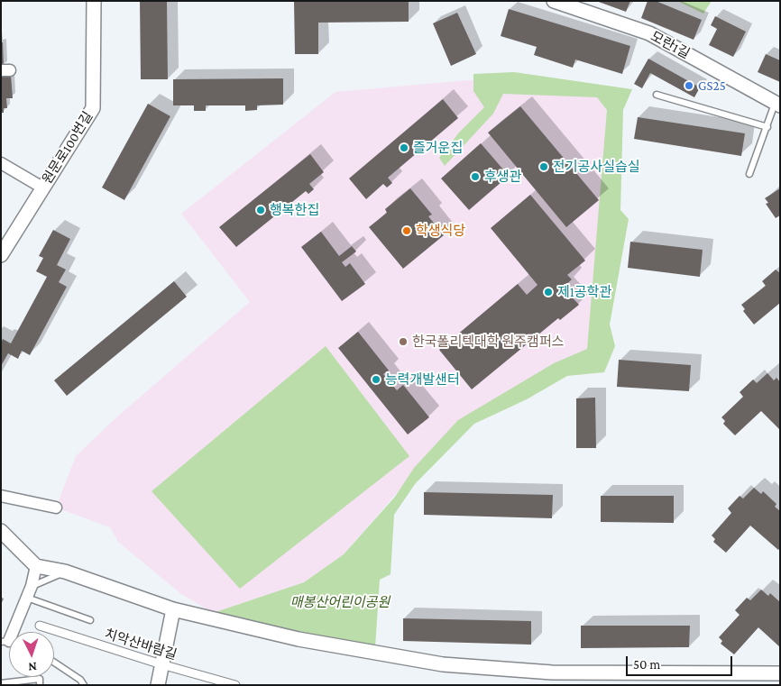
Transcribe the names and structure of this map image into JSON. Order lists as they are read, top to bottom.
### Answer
{
  "streets": {
    "street": ["모란1길", "원문로100번길", "치악산바람길"]
  },
  "parks": ["매봉산어린이공원"],
  "places": [
    "GS25",
    "즐거운집",
    "전기공사실습실",
    "후생관",
    "행복한집",
    "학생식당",
    "제1공학관",
    "한국폴리텍대학 원주캠퍼스",
    "능력개발샌터"
  ],
  "scale_bar": "50 m",
  "north": "bottom"
}
